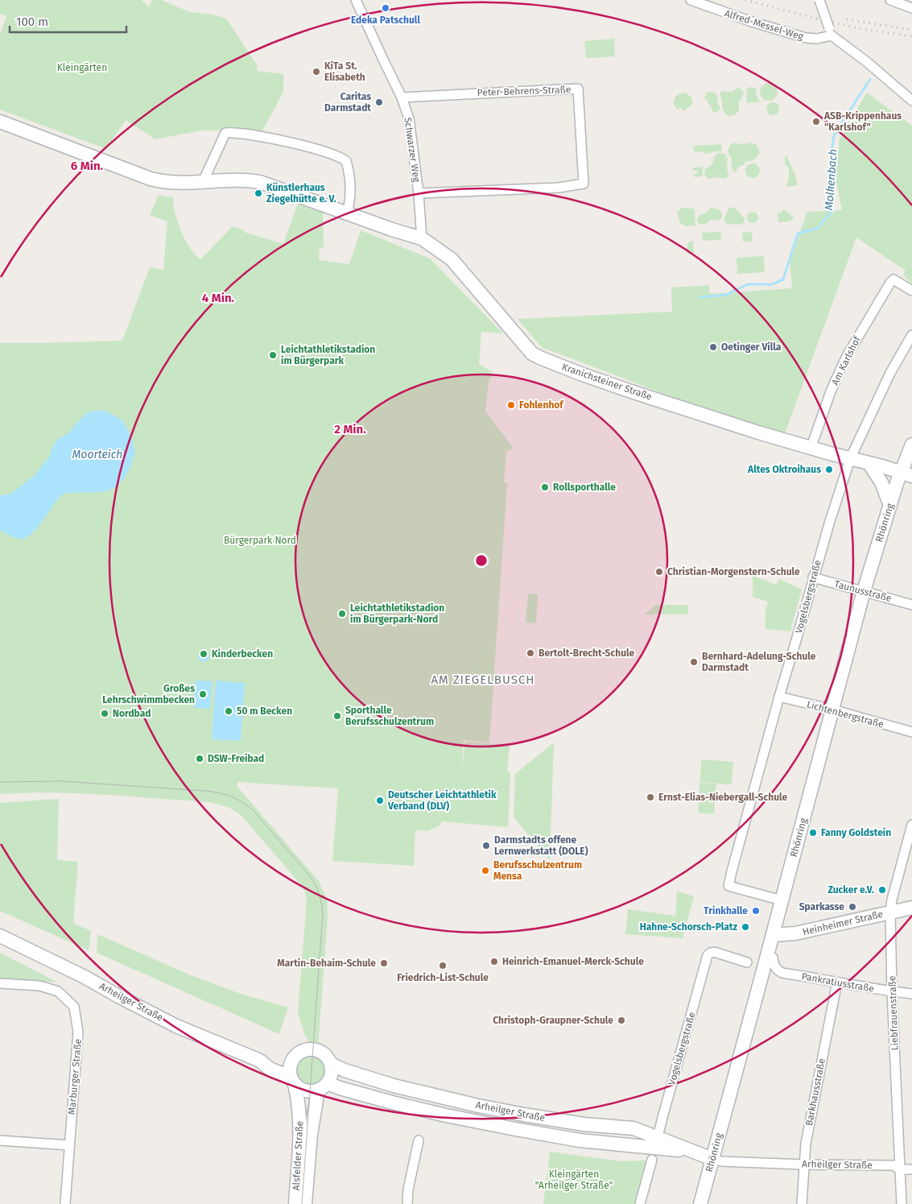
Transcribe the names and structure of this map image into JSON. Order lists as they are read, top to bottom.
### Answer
{
  "streets": {
    "main road": [
      "Kranichsteiner Straße",
      "Rhönring",
      "Heinheimer Straße",
      "Arheilger Straße",
      "Alsfelder Straße"
    ],
    "street": [
      "Alfred-Messel-Weg",
      "Peter-Behrens-Straße",
      "Schwarzer Weg",
      "Am Karlshof",
      "Taunusstraße",
      "Vogelsbergstraße",
      "Lichtenbergstraße",
      "Pankratiusstraße",
      "Liebfrauenstraße",
      "Marburger Straße",
      "Barkhausstraße"
    ]
  },
  "crossings": [
    ["Peter-Behrens-Straße", "Schwarzer Weg"],
    ["Schwarzer Weg", "Kranichsteiner Straße"],
    ["Am Karlshof", "Kranichsteiner Straße"],
    ["Kranichsteiner Straße", "Rhönring"],
    ["Kranichsteiner Straße", "Vogelsbergstraße"],
    ["Rhönring", "Taunusstraße"],
    ["Rhönring", "Vogelsbergstraße"],
    ["Rhönring", "Lichtenbergstraße"],
    ["Rhönring", "Heinheimer Straße"],
    ["Rhönring", "Arheilger Straße"],
    ["Taunusstraße", "Vogelsbergstraße"],
    ["Vogelsbergstraße", "Lichtenbergstraße"],
    ["Vogelsbergstraße", "Arheilger Straße"],
    ["Heinheimer Straße", "Liebfrauenstraße"],
    ["Pankratiusstraße", "Liebfrauenstraße"],
    ["Pankratiusstraße", "Barkhausstraße"],
    ["Arheilger Straße", "Liebfrauenstraße"],
    ["Arheilger Straße", "Barkhausstraße"],
    ["Arheilger Straße", "Alsfelder Straße"]
  ],
  "districts": ["AM ZIEGELBUSCH"],
  "water": ["Molkenbach", "Moorteich"],
  "parks": ["Kleingärten", "Bürgerpark Nord", "Kleingärten \"Arheilger Straße\""],
  "places": [
    "Edeka Patschull",
    "KiTa St. Elisabeth",
    "Caritas Darmstadt",
    "ASB-Krippenhaus \"Karlshof\"",
    "Künstlerhaus Ziegelhütte e. V.",
    "Oetinger Villa",
    "Leichtathletikstadion im Bürgerpark",
    "Fohlenhof",
    "Altes Oktroihaus",
    "Rollsporthalle",
    "Christian-Morgenstern-Schule",
    "Leichtathletikstadion im Bürgerpark-Nord",
    "Bertolt-Brecht-Schule",
    "Kinderbecken",
    "Bernhard-Adelung-Schule Darmstadt",
    "Großes Lehrschwimmbecken",
    "50 m Becken",
    "Nordbad",
    "Sporthalle Berufsschulzentrum",
    "DSW-Freibad",
    "Ernst-Elias-Niebergall-Schule",
    "Deutscher Leichtathletik Verband (DLV)",
    "Fanny Goldstein",
    "Darmstadts offene Lernwerkstatt (DOLE)",
    "Berufsschulzentrum Mensa",
    "Zucker e.V.",
    "Sparkasse",
    "Trinkhalle",
    "Hahne-Schorsch-Platz",
    "Heinrich-Emanuel-Merck-Schule",
    "Martin-Behaim-Schule",
    "Friedrich-List-Schule",
    "Christoph-Graupner-Schule"
  ],
  "scale_bar": "100 m",
  "rings": ["6 Min.", "4 Min.", "2 Min."]
}
